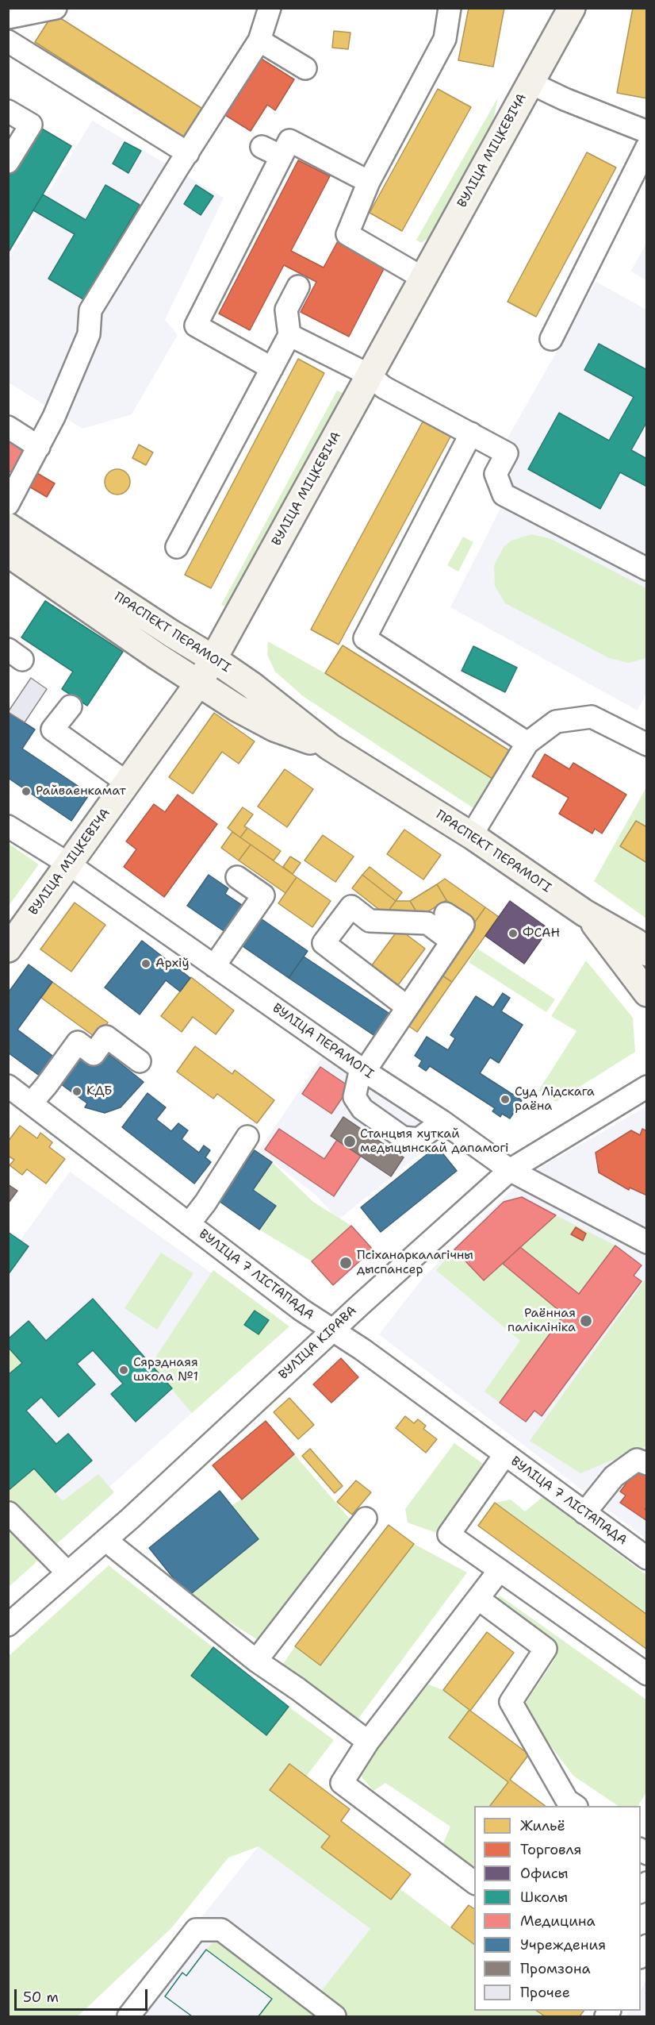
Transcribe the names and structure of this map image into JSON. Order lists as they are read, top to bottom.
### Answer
{
  "streets": {
    "main road": ["ВУЛІЦА МІЦКЕВІЧА", "ПРАСПЕКТ ПЕРАМОГІ"],
    "street": ["ВУЛІЦА ПЕРАМОГІ", "ВУЛІЦА 7 ЛІСТАПАДА", "ВУЛІЦА КІРАВА"]
  },
  "crossings": [
    ["ВУЛІЦА МІЦКЕВІЧА", "ПРАСПЕКТ ПЕРАМОГІ"],
    ["ВУЛІЦА МІЦКЕВІЧА", "ВУЛІЦА ПЕРАМОГІ"],
    ["ВУЛІЦА ПЕРАМОГІ", "ВУЛІЦА КІРАВА"],
    ["ВУЛІЦА 7 ЛІСТАПАДА", "ВУЛІЦА КІРАВА"]
  ],
  "places": [
    "Райваенкамат",
    "ФСАН",
    "Архіў",
    "КДБ",
    "Суд Лідскага раёна",
    "Станцыя хуткай медыцынскай дапамогі",
    "Псіханаркалагічны дыспансер",
    "Раённая паліклініка",
    "Сярэднаяя школа №1"
  ],
  "legend": [
    "Жильё",
    "Торговля",
    "Офисы",
    "Школы",
    "Медицина",
    "Учреждения",
    "Промзона",
    "Прочее"
  ],
  "scale_bar": "50 m"
}
